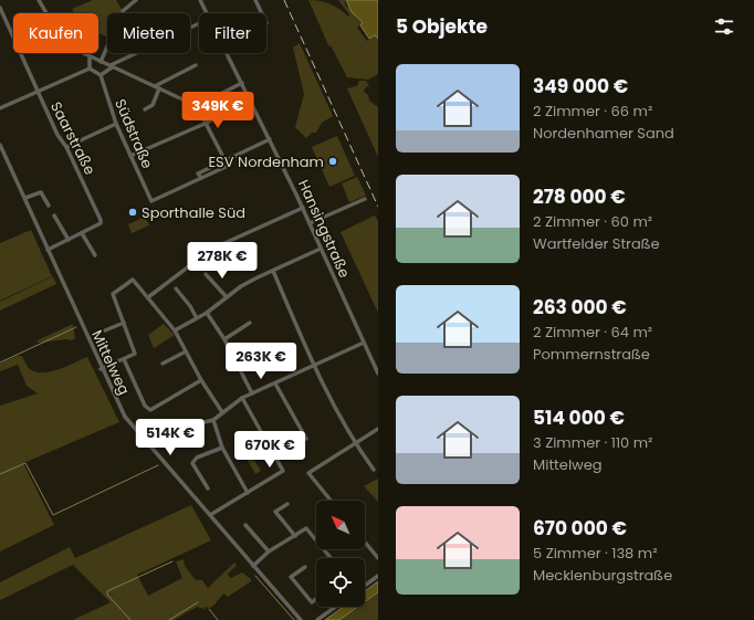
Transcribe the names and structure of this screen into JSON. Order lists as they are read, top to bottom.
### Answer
{
  "streets": {
    "street": [
      "Südstraße",
      "Saarstraße",
      "Hansingstraße",
      "Mittelweg"
    ]
  },
  "crossings": [
    ["Saarstraße", "Mittelweg"]
  ],
  "places": ["ESV Nordenham", "Sporthalle Süd"],
  "north": "top left",
  "page": {
    "heading": "5 Objekte",
    "chip": ["Kaufen", "Mieten", "Filter"],
    "list": [
      {
        "name": "349 000 €",
        "note": "2 Zimmer · 66 m² · Nordenhamer Sand"
      },
      {
        "name": "278 000 €",
        "note": "2 Zimmer · 60 m² · Wartfelder Straße"
      },
      {
        "name": "263 000 €",
        "note": "2 Zimmer · 64 m² · Pommernstraße"
      },
      {
        "name": "514 000 €",
        "note": "3 Zimmer · 110 m² · Mittelweg"
      },
      {
        "name": "670 000 €",
        "note": "5 Zimmer · 138 m² · Mecklenburgstraße"
      }
    ],
    "price": [
      "349K €",
      "278K €",
      "263K €",
      "514K €",
      "670K €"
    ]
  }
}
